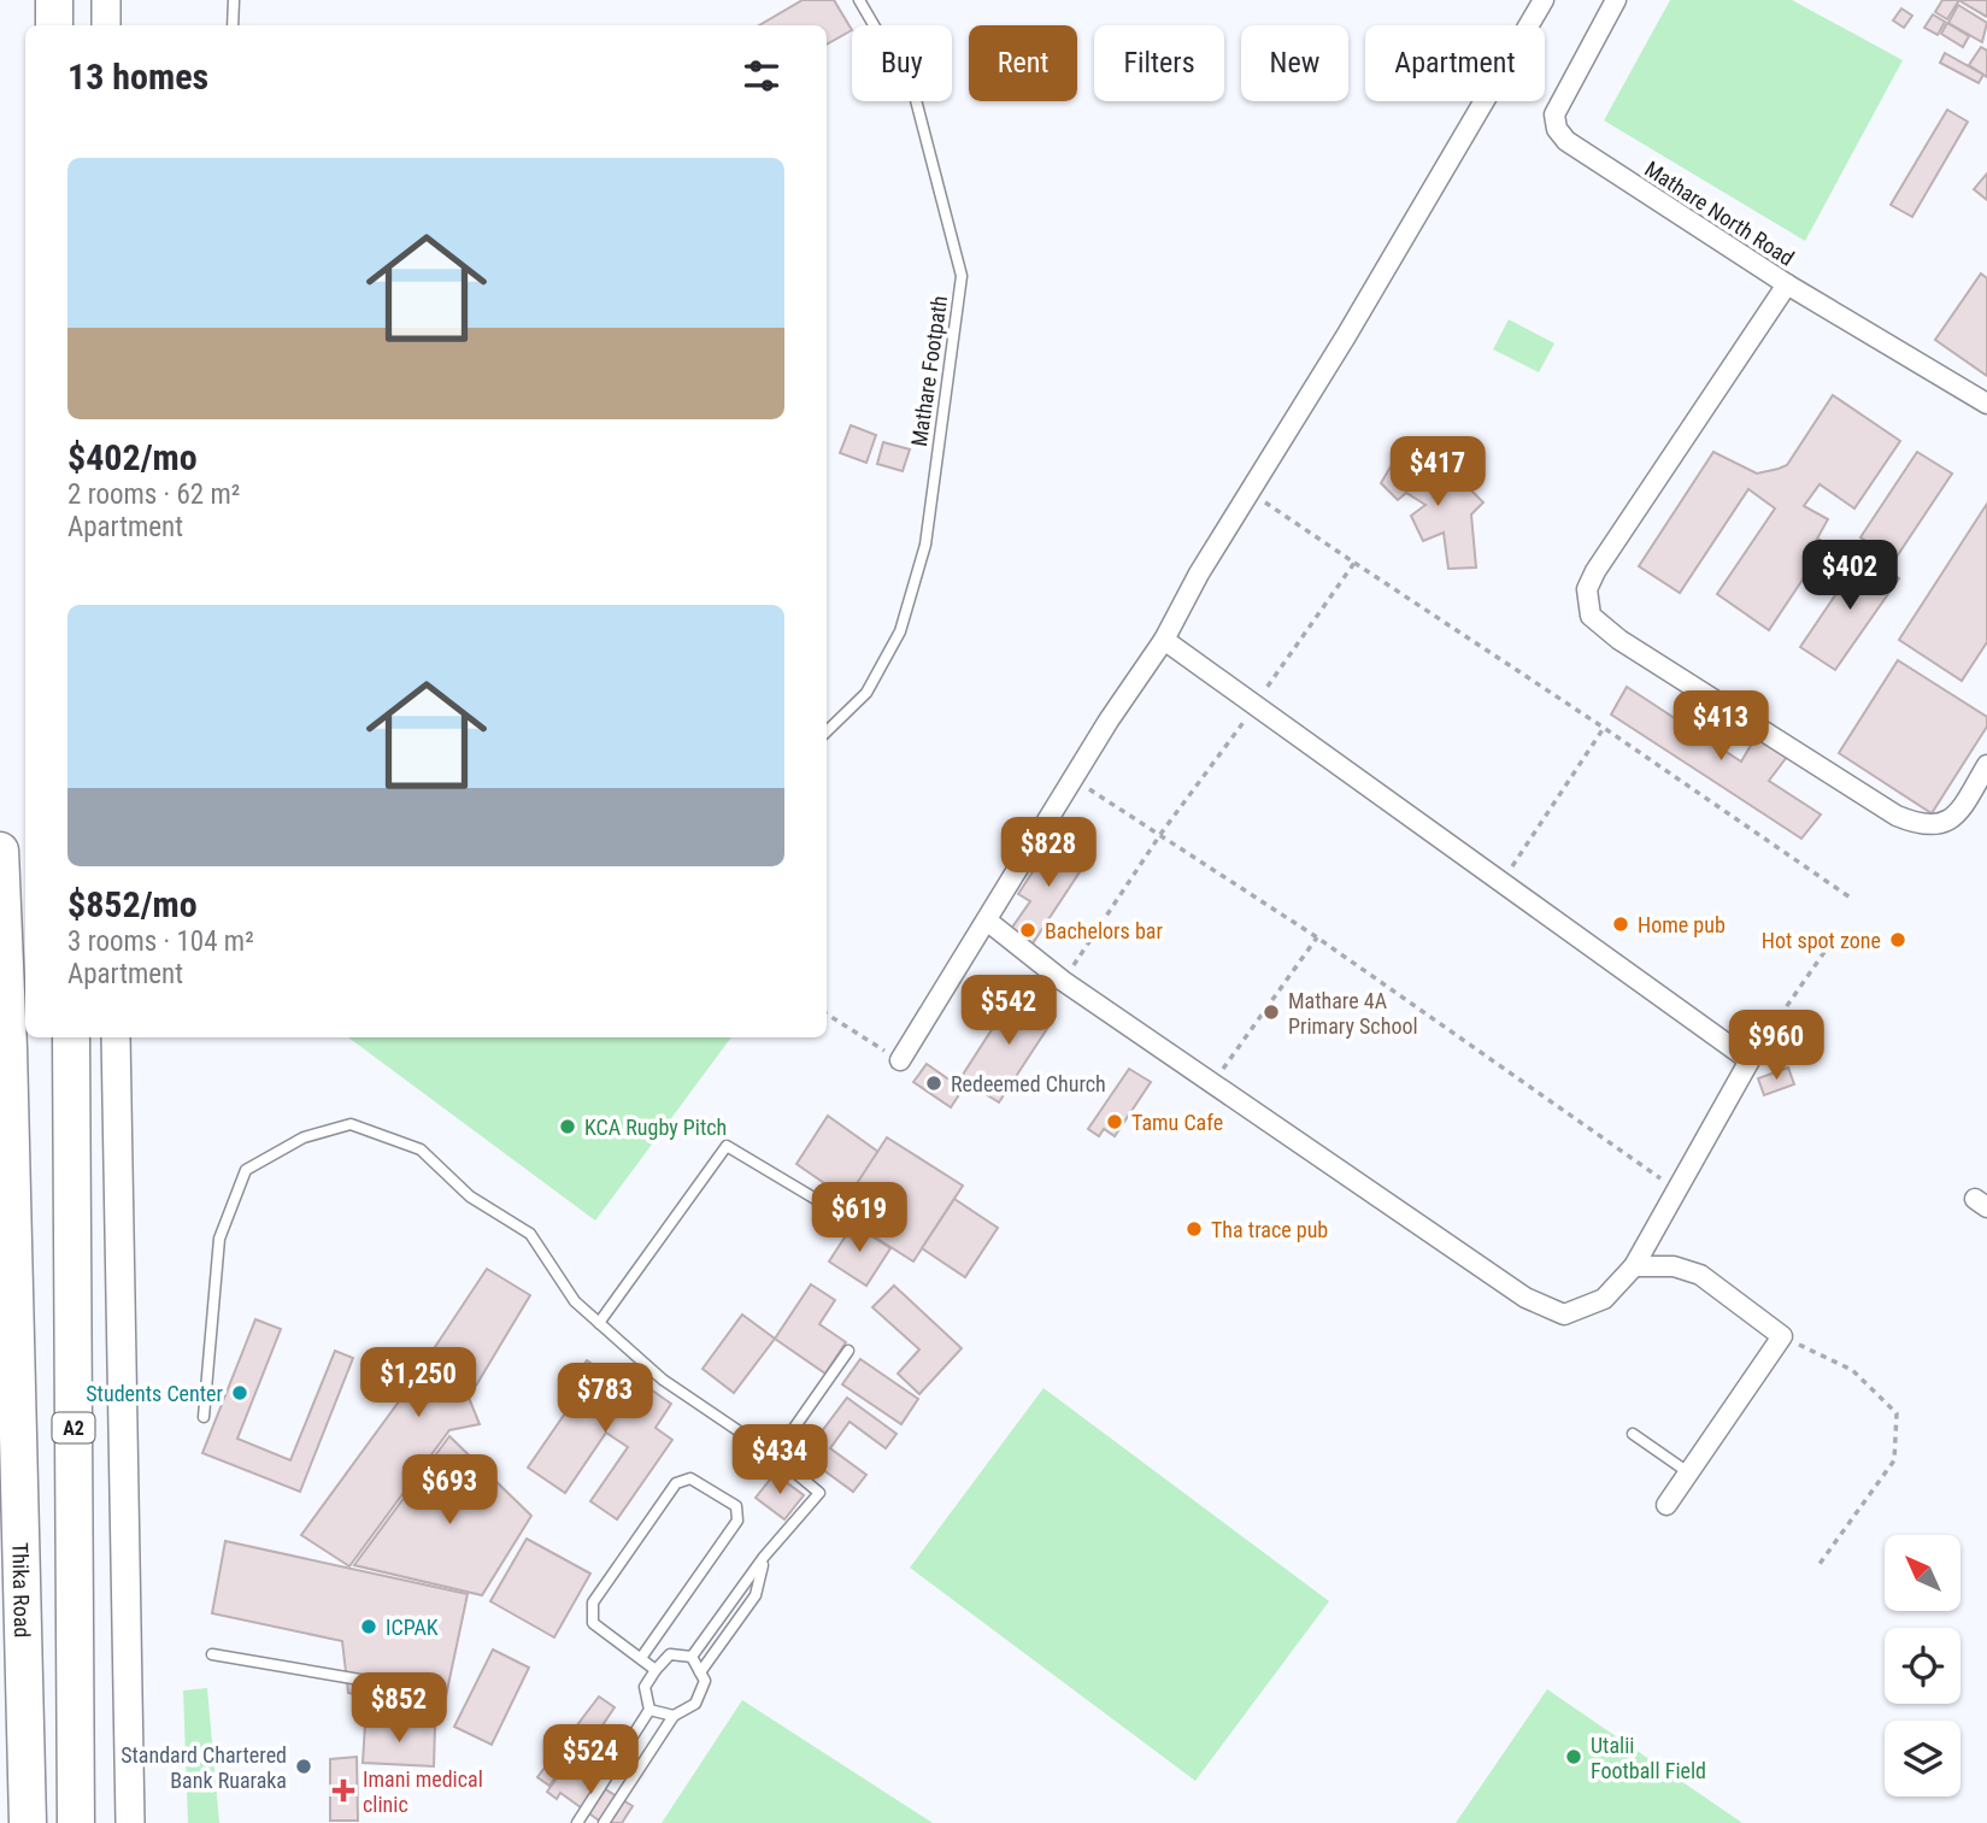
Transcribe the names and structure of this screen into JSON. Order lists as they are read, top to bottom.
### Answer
{
  "streets": {
    "highway": ["A2", "Thika Road"],
    "street": ["Mathare North Road"],
    "lane": ["Mathare Footpath"]
  },
  "places": {
    "other": [
      "Home pub",
      "Bachelors bar",
      "Hot spot zone",
      "Mathare 4A Primary School",
      "Redeemed Church",
      "Tamu Cafe",
      "KCA Rugby Pitch",
      "Tha trace pub",
      "Students Center",
      "ICPAK",
      "Utalii Football Field",
      "Standard Chartered Bank Ruaraka"
    ],
    "health": ["Imani medical clinic"]
  },
  "north": "top left",
  "page": {
    "chip": [
      "Buy",
      "Rent",
      "Filters",
      "New",
      "Apartment"
    ],
    "heading": "13 homes",
    "list": [
      {
        "name": "$402/mo",
        "note": "2 rooms · 62 m² · Apartment"
      },
      {
        "name": "$852/mo",
        "note": "3 rooms · 104 m² · Apartment"
      }
    ],
    "price": [
      "$417",
      "$402",
      "$413",
      "$828",
      "$542",
      "$960",
      "$619",
      "$1,250",
      "$783",
      "$434",
      "$693",
      "$852",
      "$524"
    ]
  }
}
